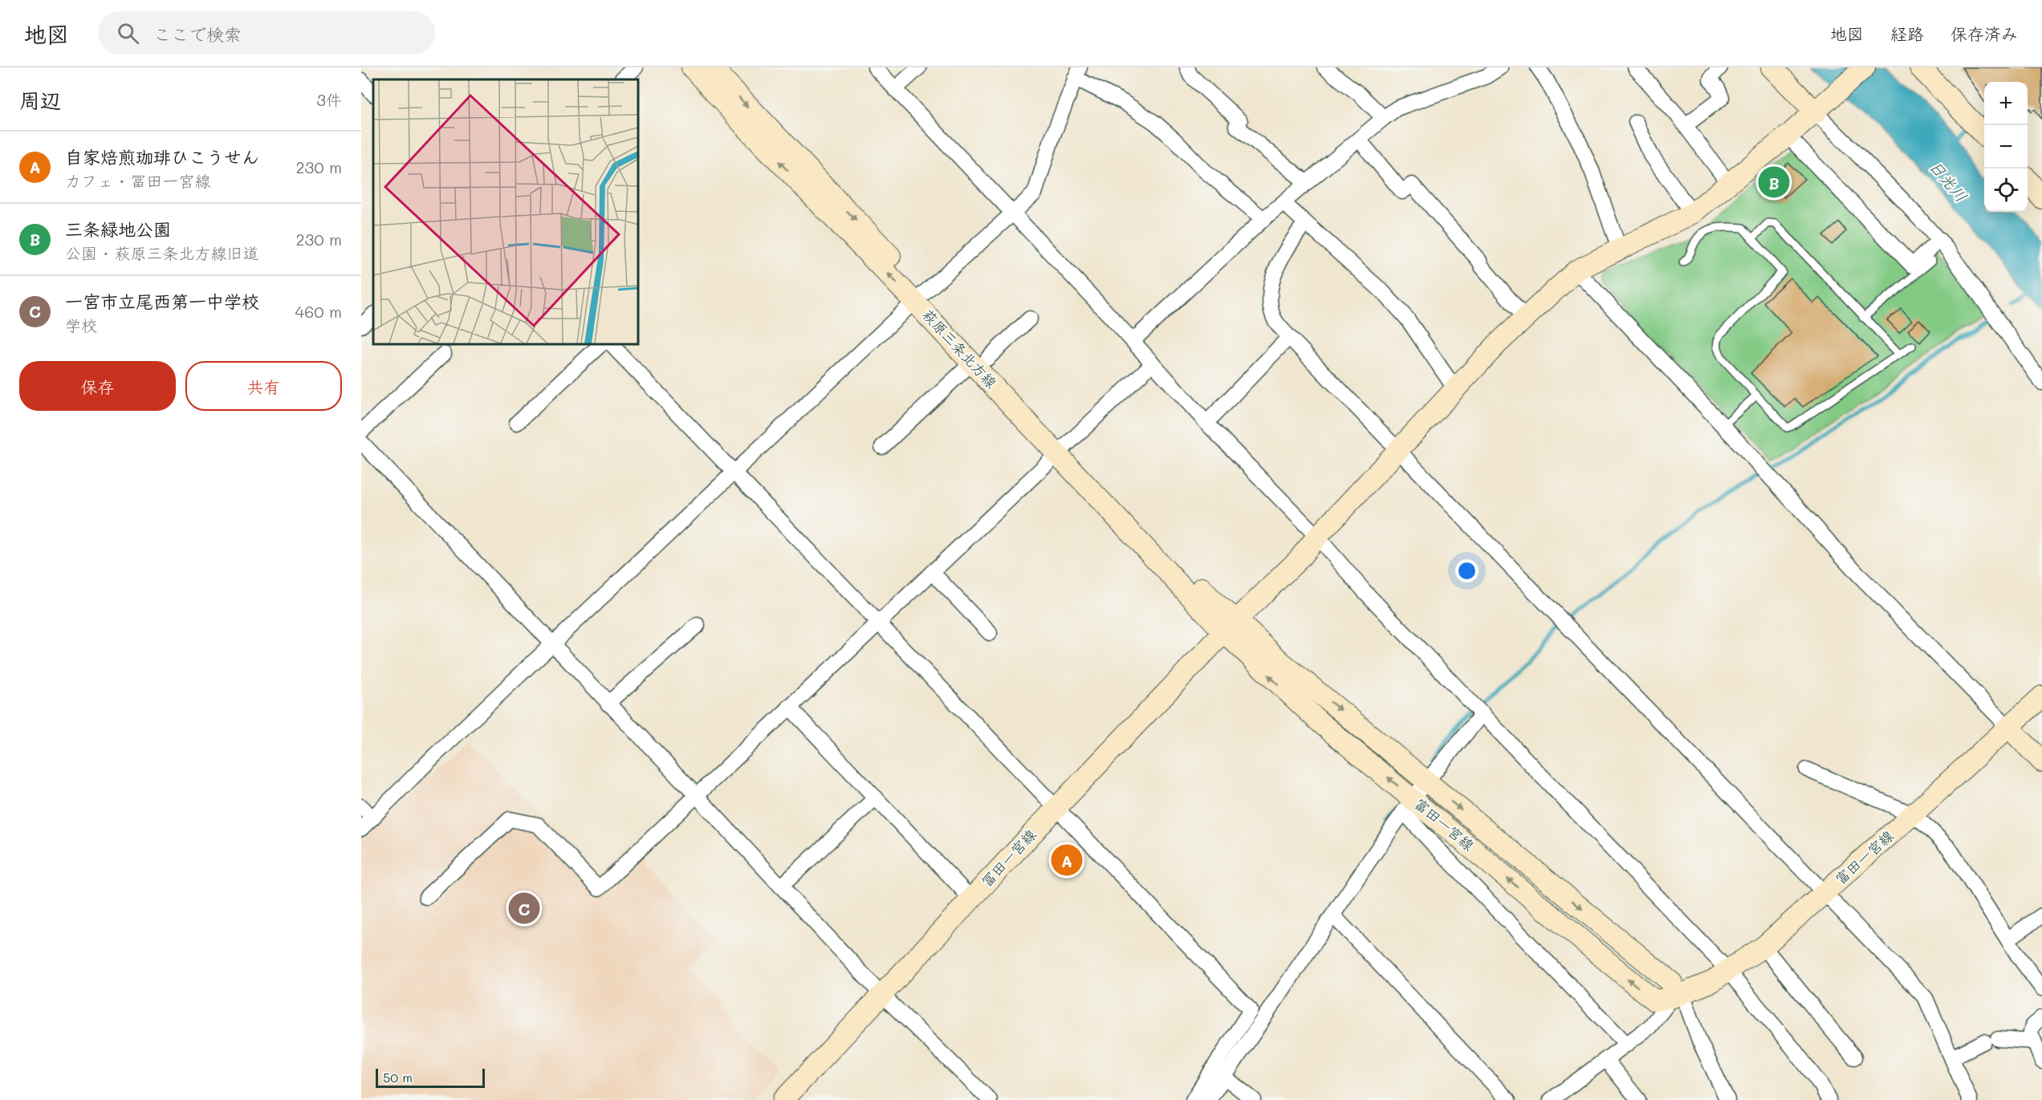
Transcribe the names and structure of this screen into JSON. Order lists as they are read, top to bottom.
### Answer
{
  "streets": {
    "main road": ["萩原三条北方線", "富田一宮線", "冨田一宮線"]
  },
  "crossings": [
    ["萩原三条北方線", "富田一宮線"],
    ["萩原三条北方線", "冨田一宮線"],
    ["富田一宮線", "冨田一宮線"]
  ],
  "water": ["日光川"],
  "scale_bar": "50 m",
  "page": {
    "header": "地図",
    "search": "ここで検索",
    "nav": ["地図", "経路", "保存済み"],
    "heading": ["周辺", "3件"],
    "map_buttons": ["+", "−"],
    "list": [
      {
        "mark": "A",
        "name": "自家焙煎珈琲ひこうせん",
        "note": "カフェ · 冨田一宮線",
        "value": "230 m"
      },
      {
        "mark": "B",
        "name": "三条緑地公園",
        "note": "公園 · 萩原三条北方線旧道",
        "value": "230 m"
      },
      {
        "mark": "C",
        "name": "一宮市立尾西第一中学校",
        "note": "学校",
        "value": "460 m"
      }
    ],
    "pins": ["B", "A", "C"],
    "buttons": ["保存", "共有"],
    "scale": "50 m"
  }
}
